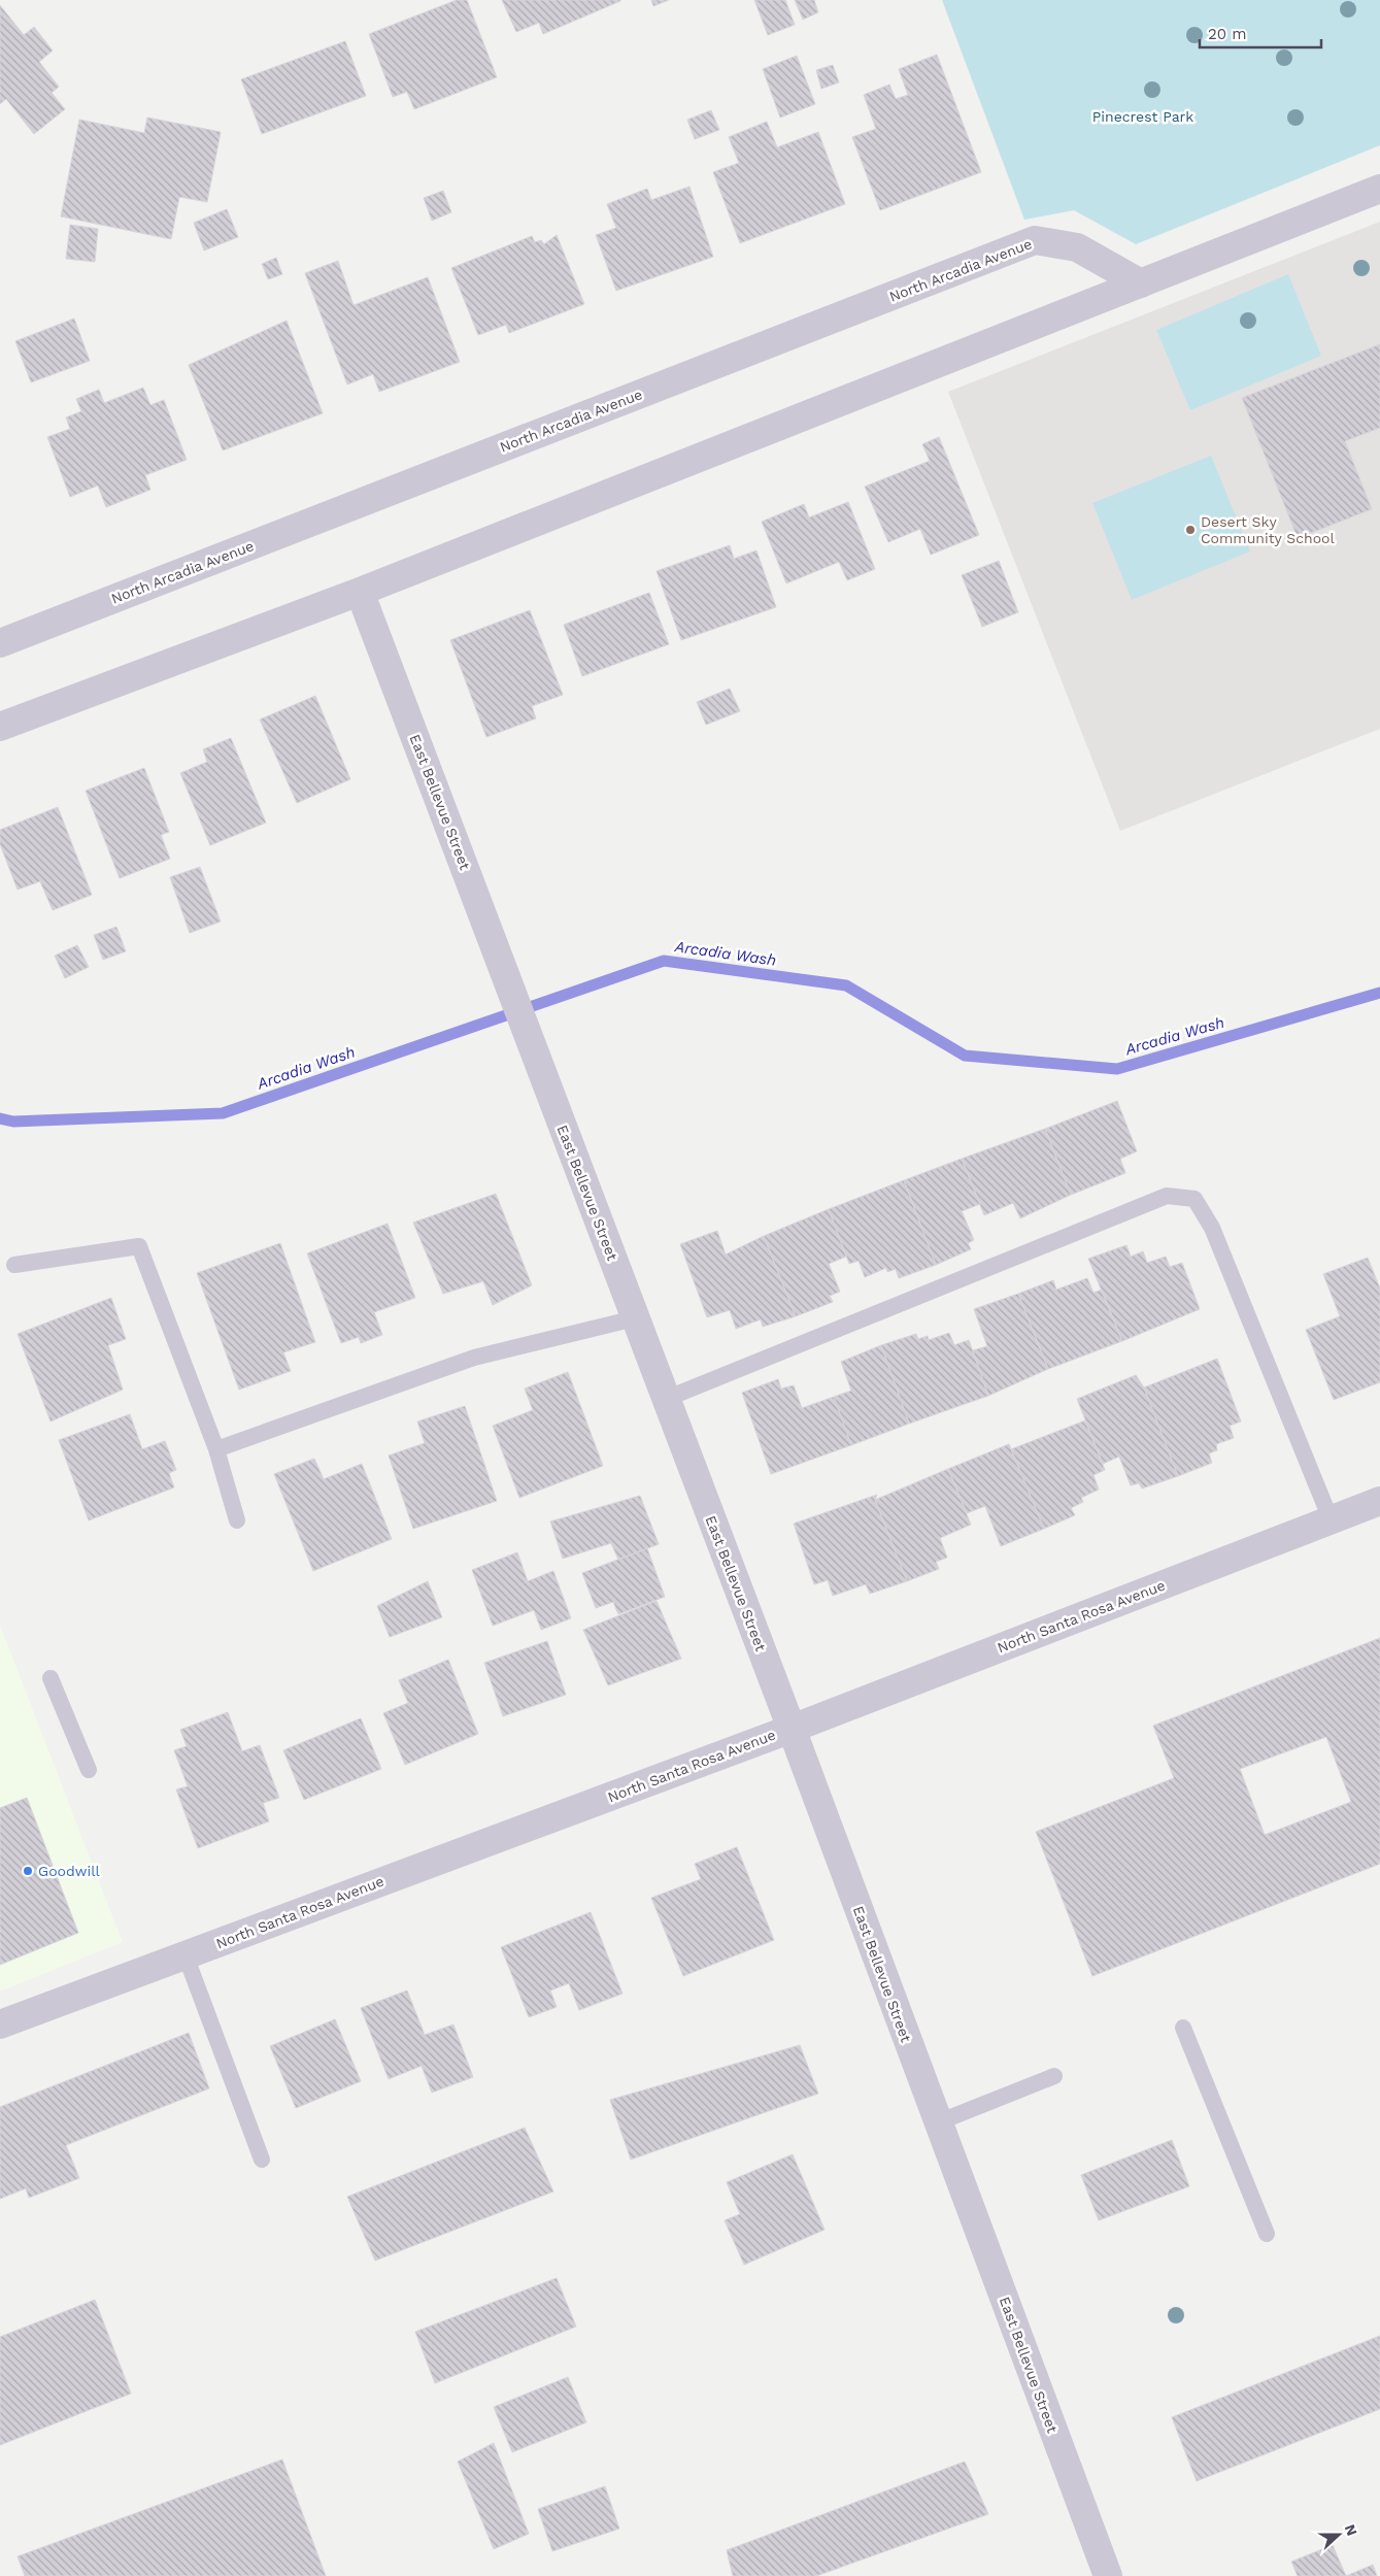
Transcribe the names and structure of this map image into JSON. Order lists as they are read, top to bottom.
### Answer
{
  "streets": {
    "street": ["North Arcadia Avenue", "East Bellevue Street", "North Santa Rosa Avenue"]
  },
  "crossings": [
    ["East Bellevue Street", "North Santa Rosa Avenue"]
  ],
  "water": ["Arcadia Wash"],
  "parks": ["Pinecrest Park"],
  "places": ["Desert Sky Community School", "Goodwill"],
  "scale_bar": "20 m",
  "north": "right"
}
